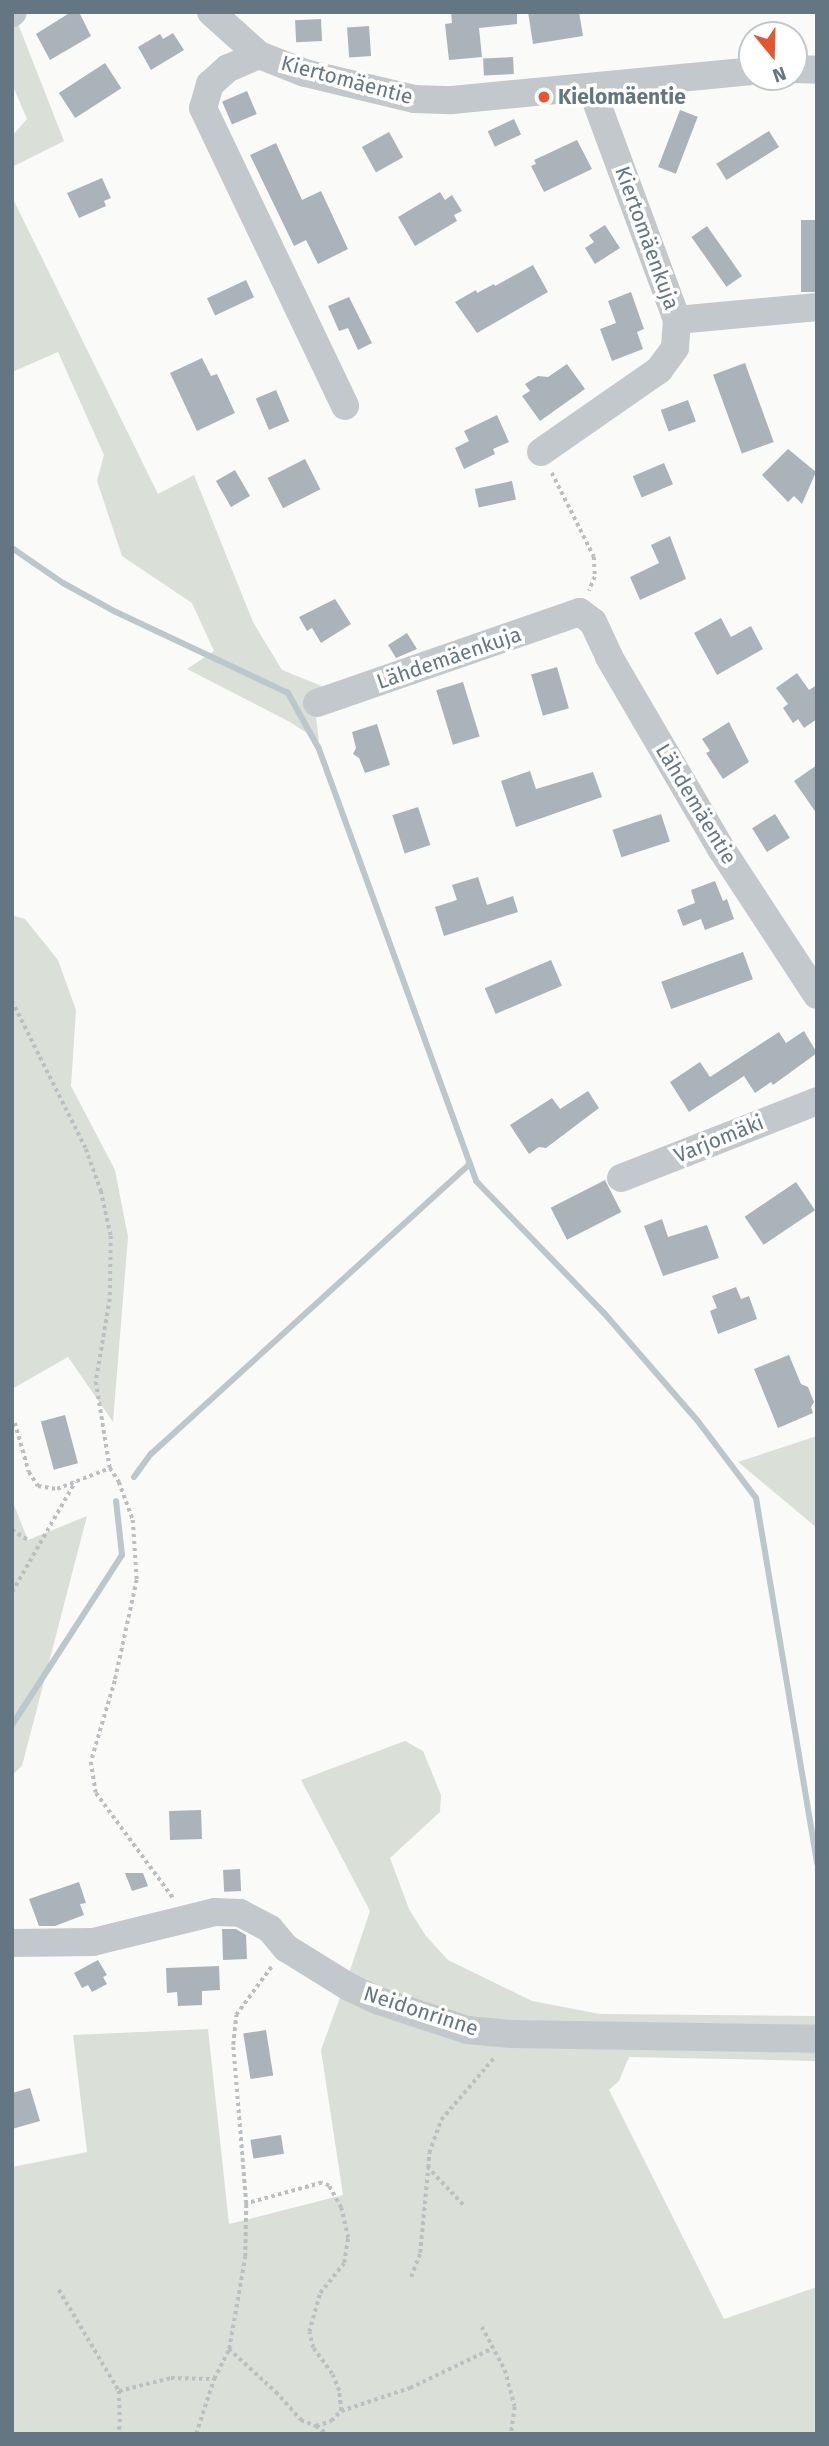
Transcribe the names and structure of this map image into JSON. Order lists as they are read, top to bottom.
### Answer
{
  "streets": {
    "street": [
      "Kiertomäentie",
      "Kiertomäenkuja",
      "Lähdemäenkuja",
      "Lähdemäentie",
      "Varjomäki",
      "Neidonrinne"
    ]
  },
  "crossings": [
    ["Kiertomäentie", "Kiertomäenkuja"],
    ["Lähdemäenkuja", "Lähdemäentie"]
  ],
  "places": ["Kielomäentie"],
  "north": "bottom"
}
